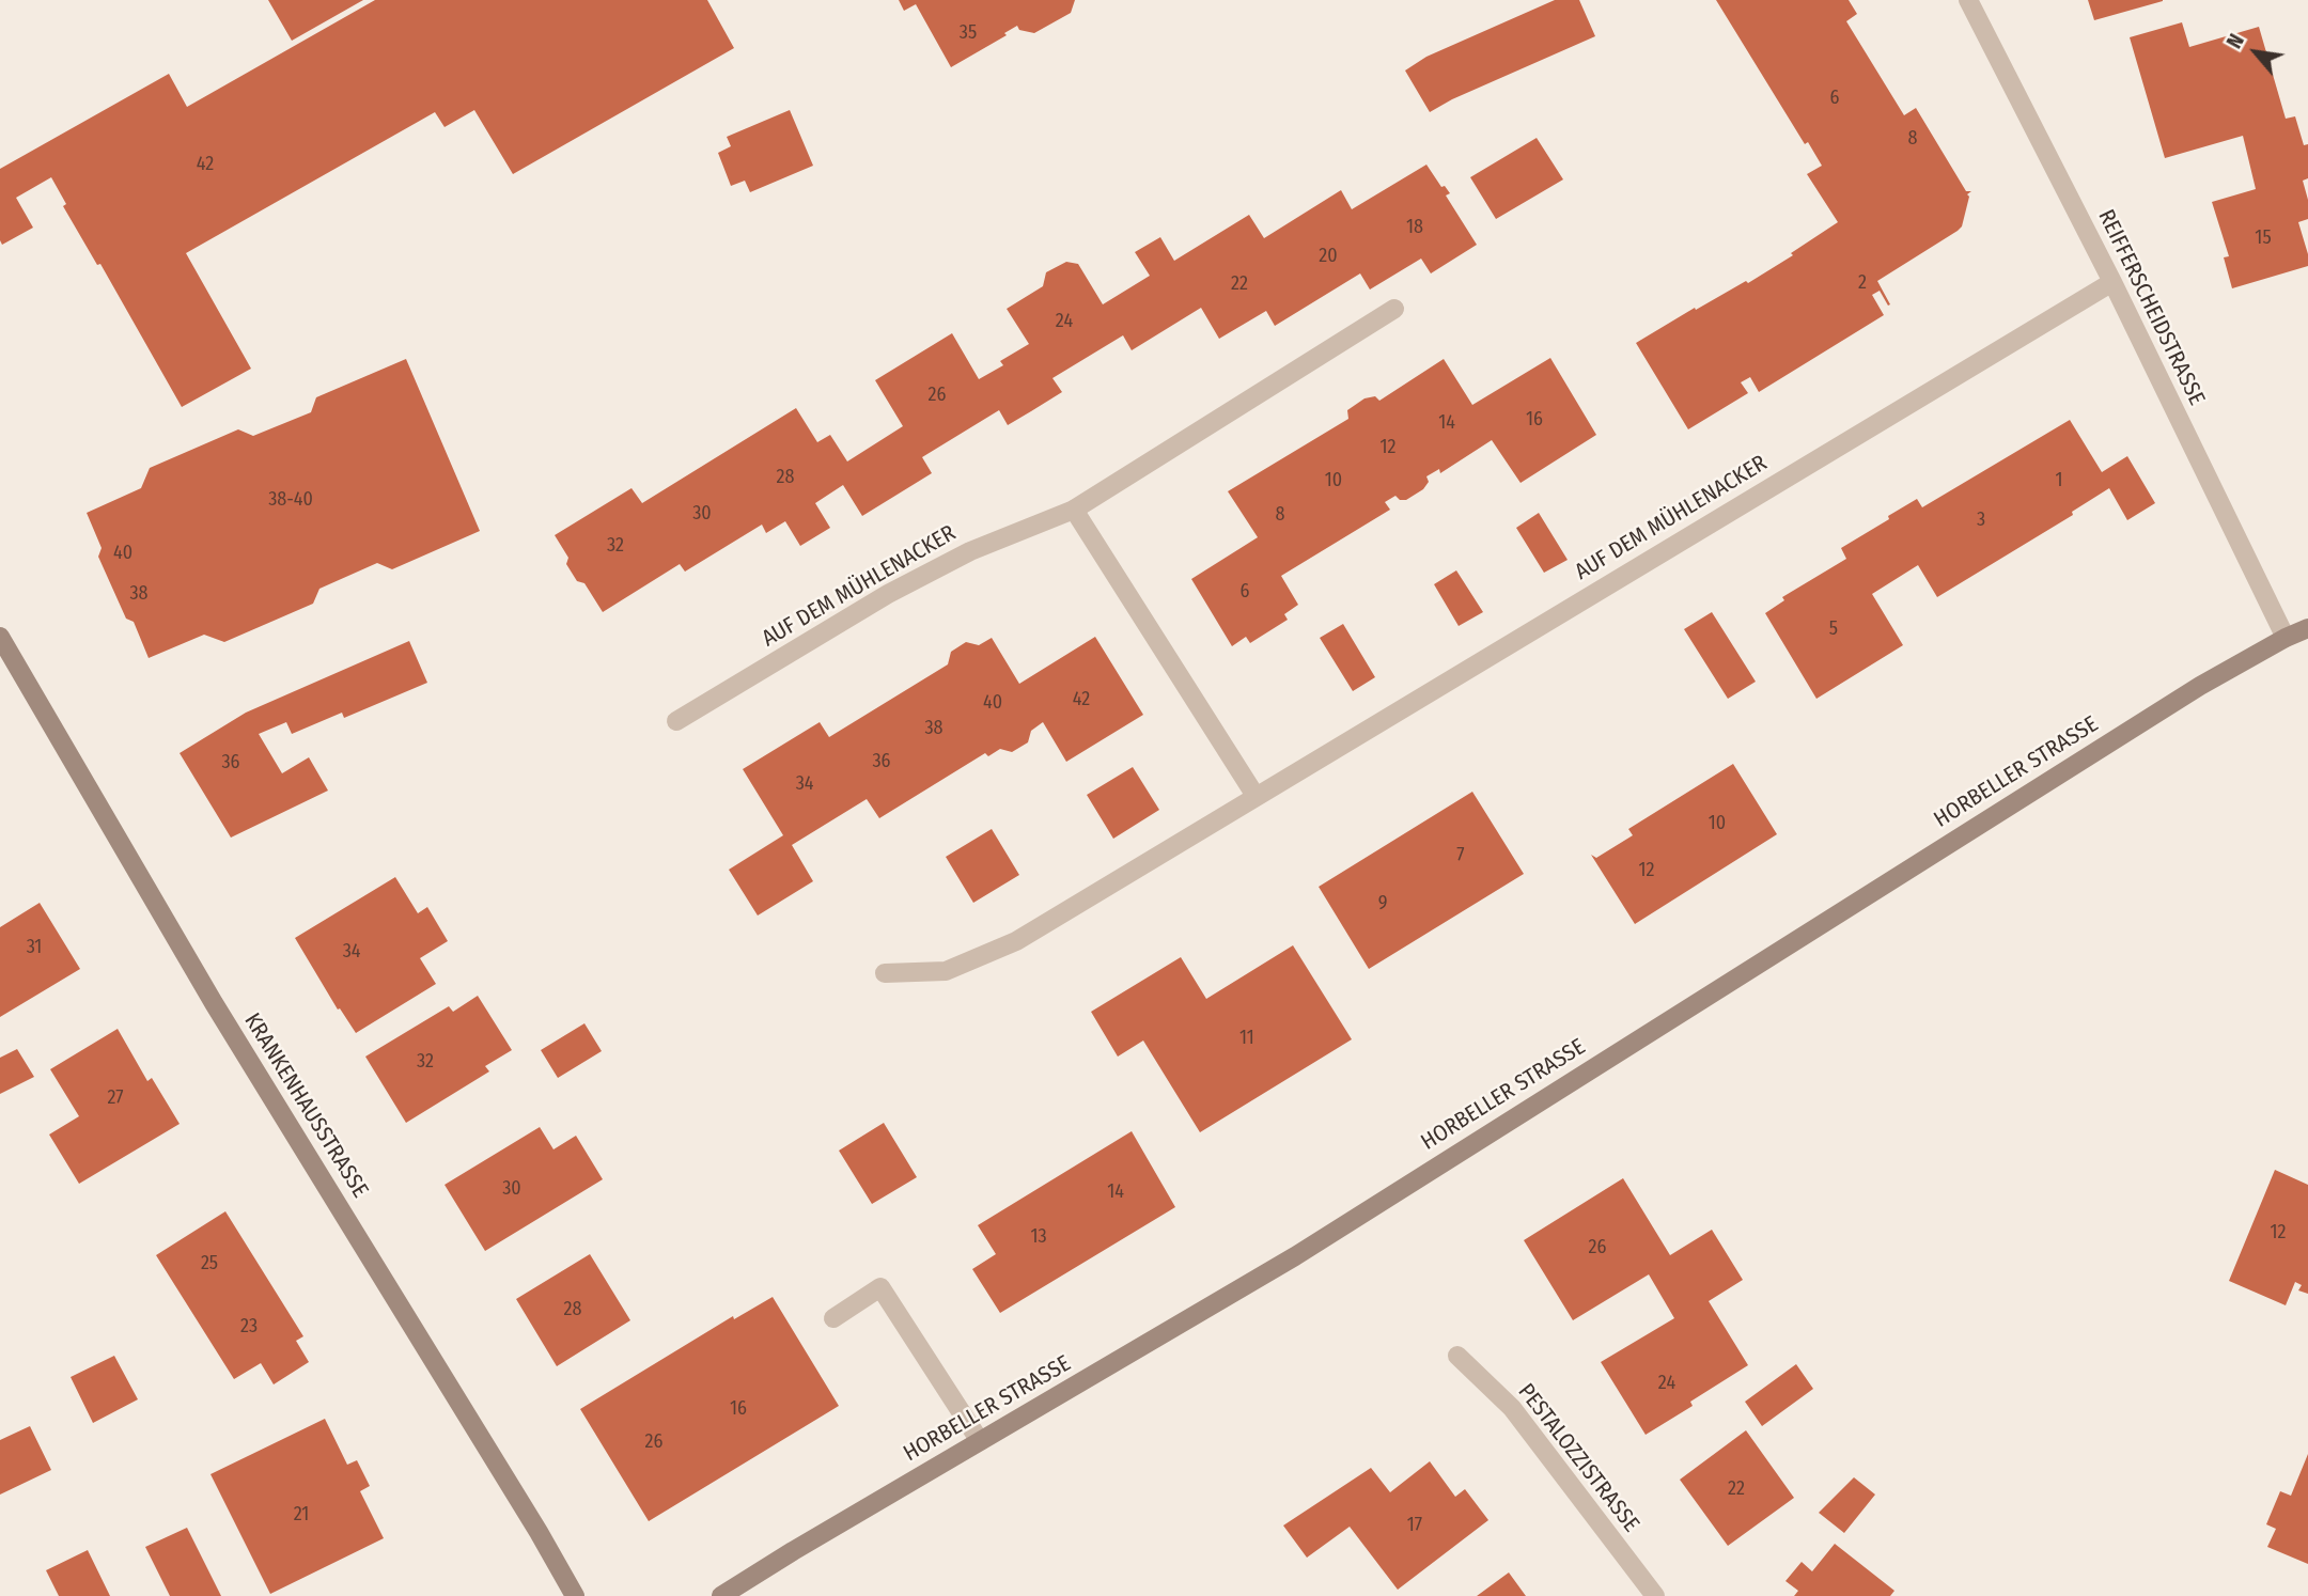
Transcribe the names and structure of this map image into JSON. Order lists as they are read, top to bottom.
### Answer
{
  "streets": {
    "street": [
      "REIFFERSCHEIDSTRASSE",
      "AUF DEM MÜHLENACKER",
      "HORBELLER STRASSE",
      "KRANKENHAUSSTRASSE",
      "PESTALOZZISTRASSE"
    ]
  },
  "crossings": [
    ["REIFFERSCHEIDSTRASSE", "AUF DEM MÜHLENACKER"],
    ["REIFFERSCHEIDSTRASSE", "HORBELLER STRASSE"]
  ],
  "house_numbers": [
    "35",
    "6",
    "8",
    "42",
    "18",
    "15",
    "20",
    "2",
    "22",
    "24",
    "26",
    "16",
    "14",
    "12",
    "28",
    "10",
    "1",
    "38-40",
    "30",
    "8",
    "3",
    "32",
    "40",
    "6",
    "38",
    "5",
    "42",
    "40",
    "38",
    "36",
    "36",
    "34",
    "10",
    "7",
    "12",
    "9",
    "31",
    "34",
    "11",
    "32",
    "27",
    "30",
    "14",
    "12",
    "13",
    "26",
    "25",
    "28",
    "23",
    "24",
    "16",
    "26",
    "22",
    "21",
    "17"
  ],
  "north": "top left"
}
